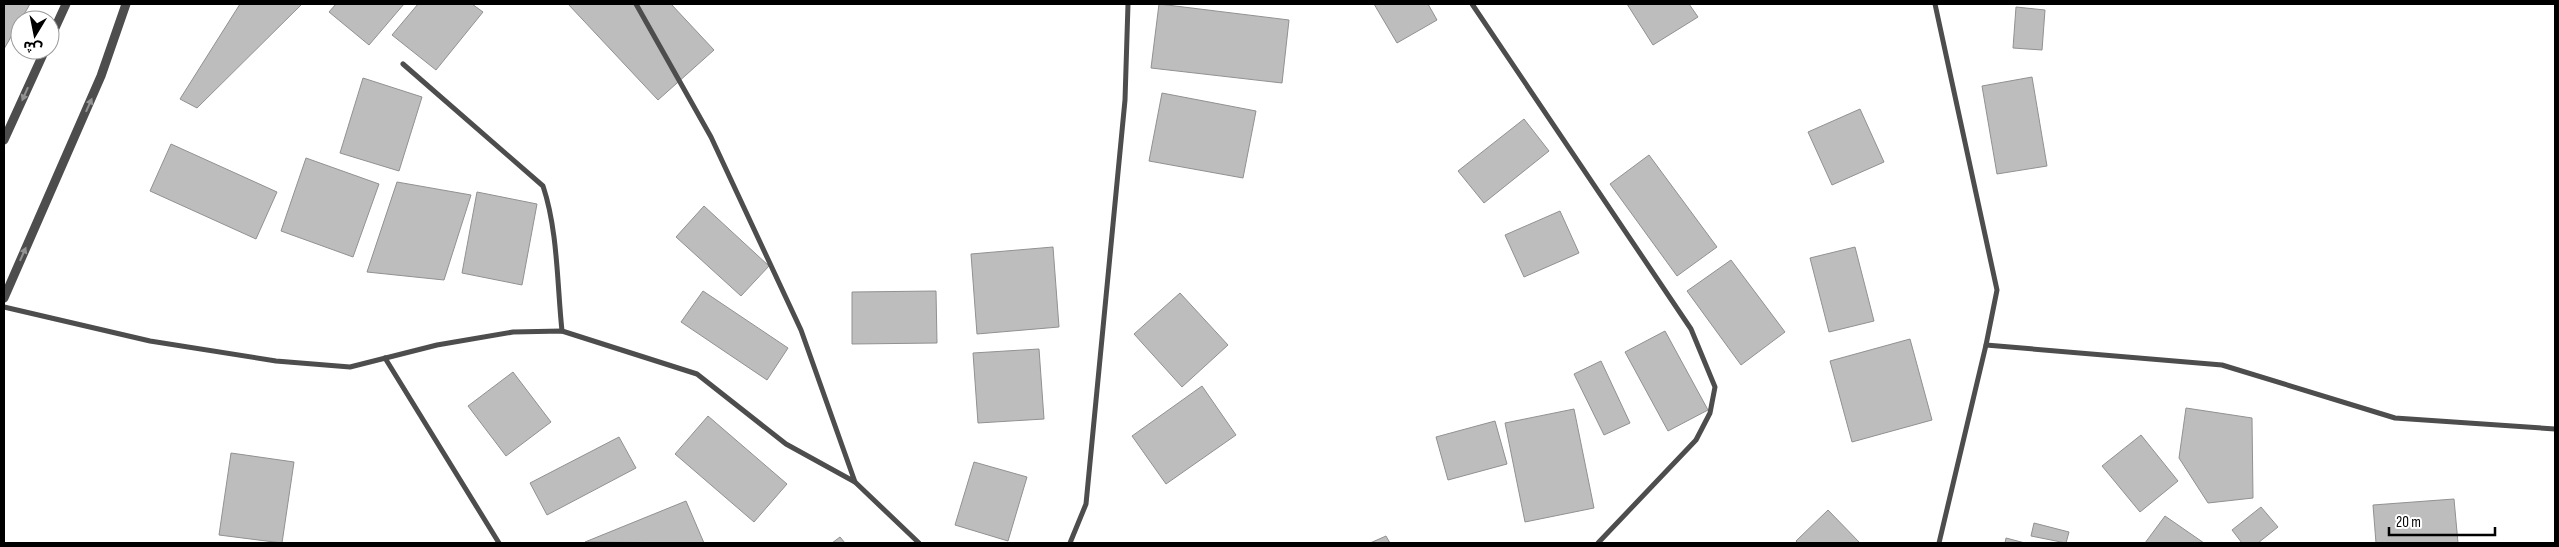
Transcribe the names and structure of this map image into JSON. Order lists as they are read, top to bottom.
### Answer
{
  "scale_bar": "20 m",
  "north": "bottom"
}
